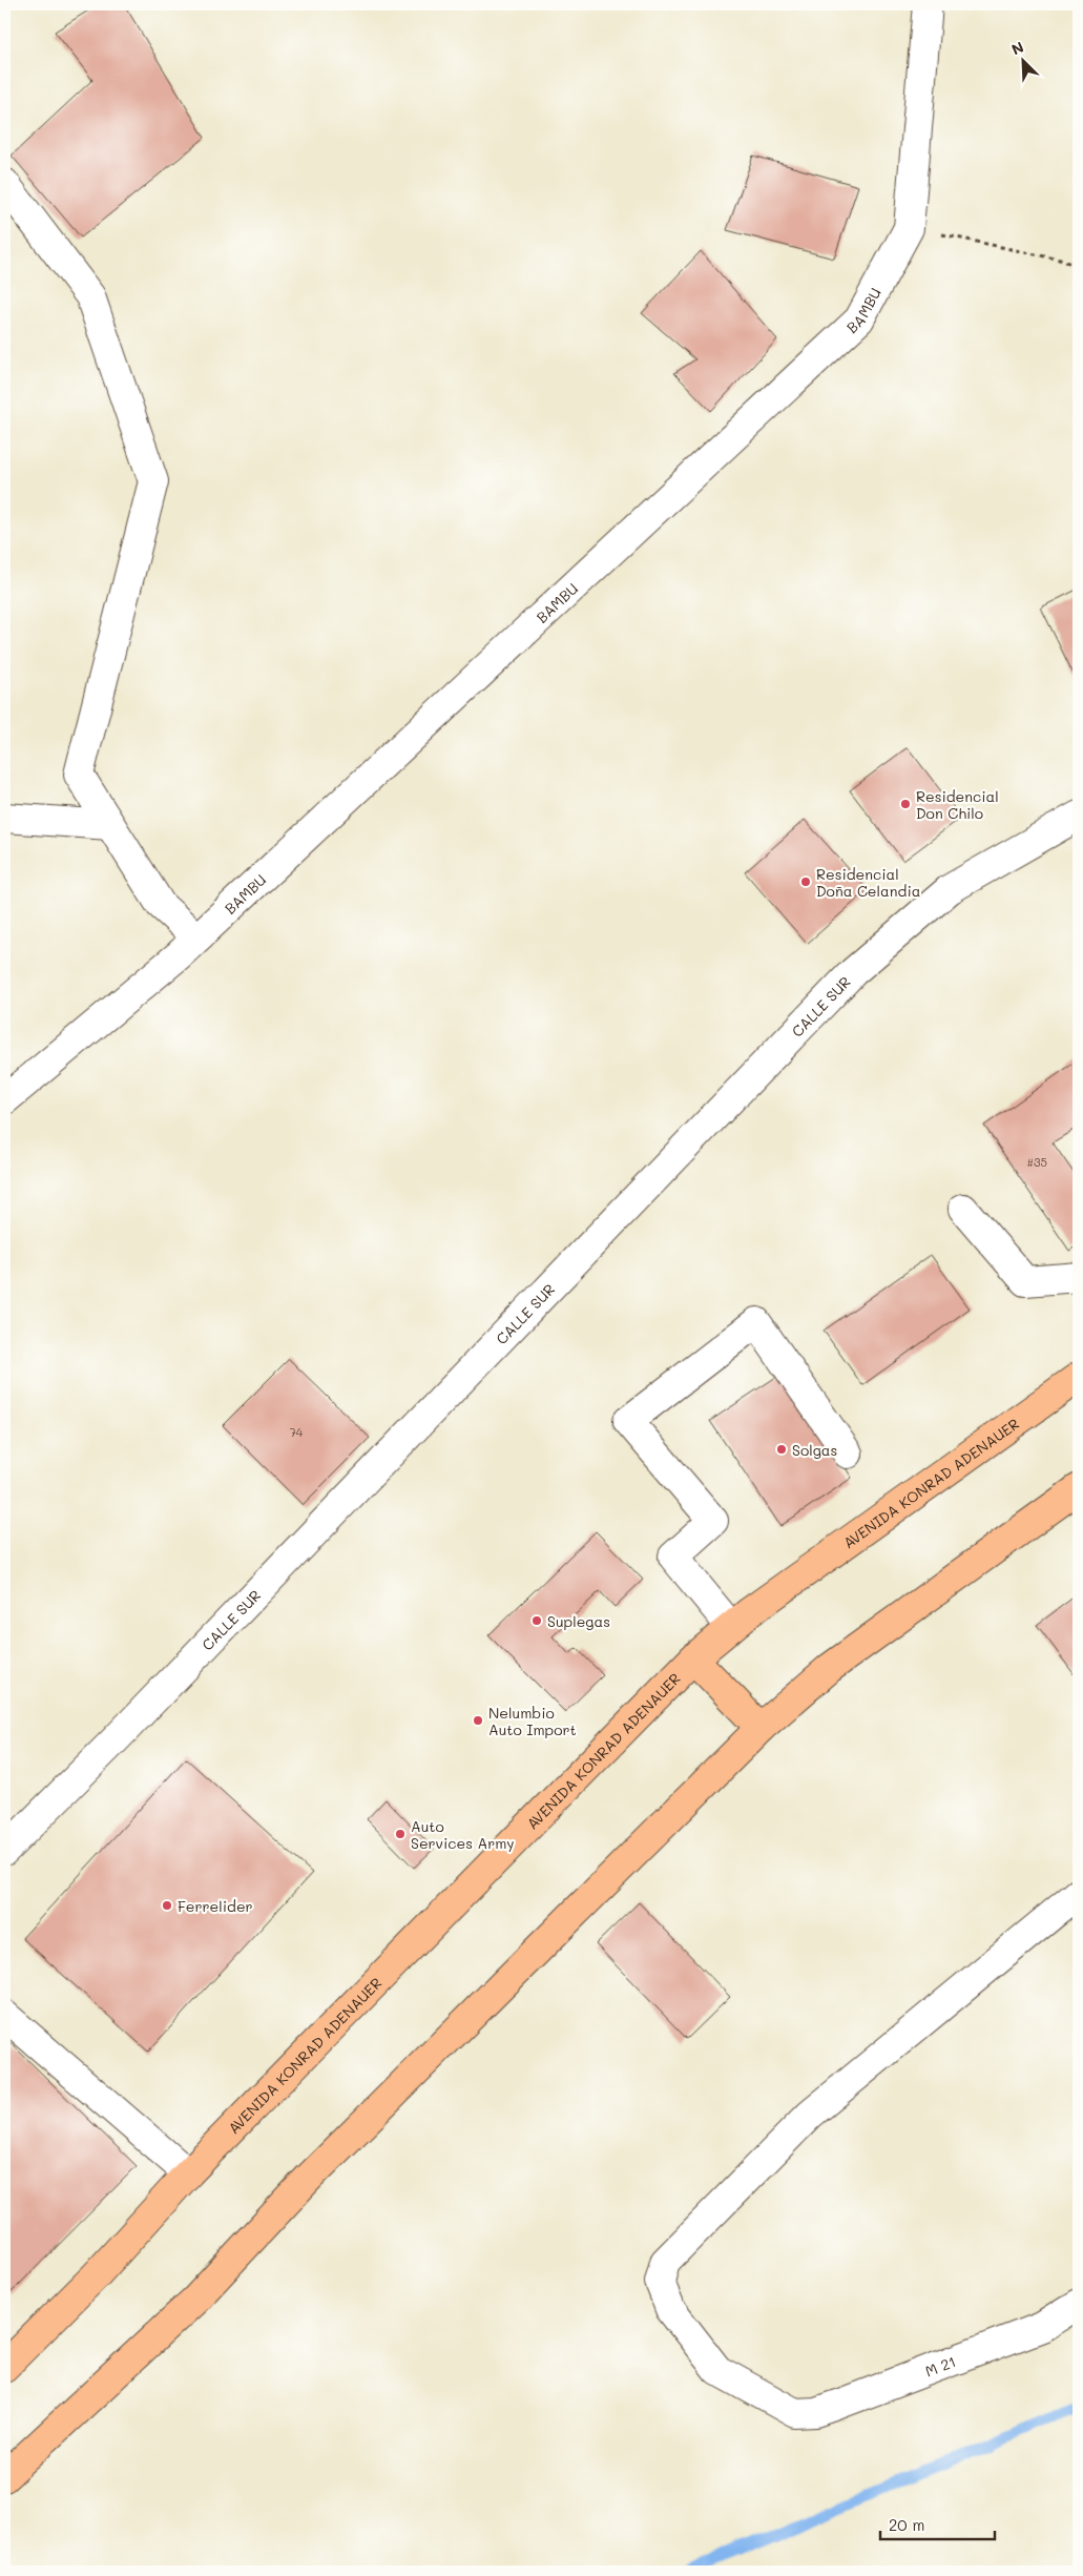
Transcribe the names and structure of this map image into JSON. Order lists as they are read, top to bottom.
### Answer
{
  "streets": {
    "main road": ["AVENIDA KONRAD ADENAUER"],
    "street": ["BAMBU", "CALLE SUR", "M 21"]
  },
  "places": [
    "Residencial Don Chilo",
    "Residencial Doña Celandia",
    "Solgas",
    "Suplegas",
    "Nelumbio Auto Import",
    "Auto Services Army",
    "Ferrelider"
  ],
  "house_numbers": ["#35", "74"],
  "scale_bar": "20 m",
  "north": "top left"
}
